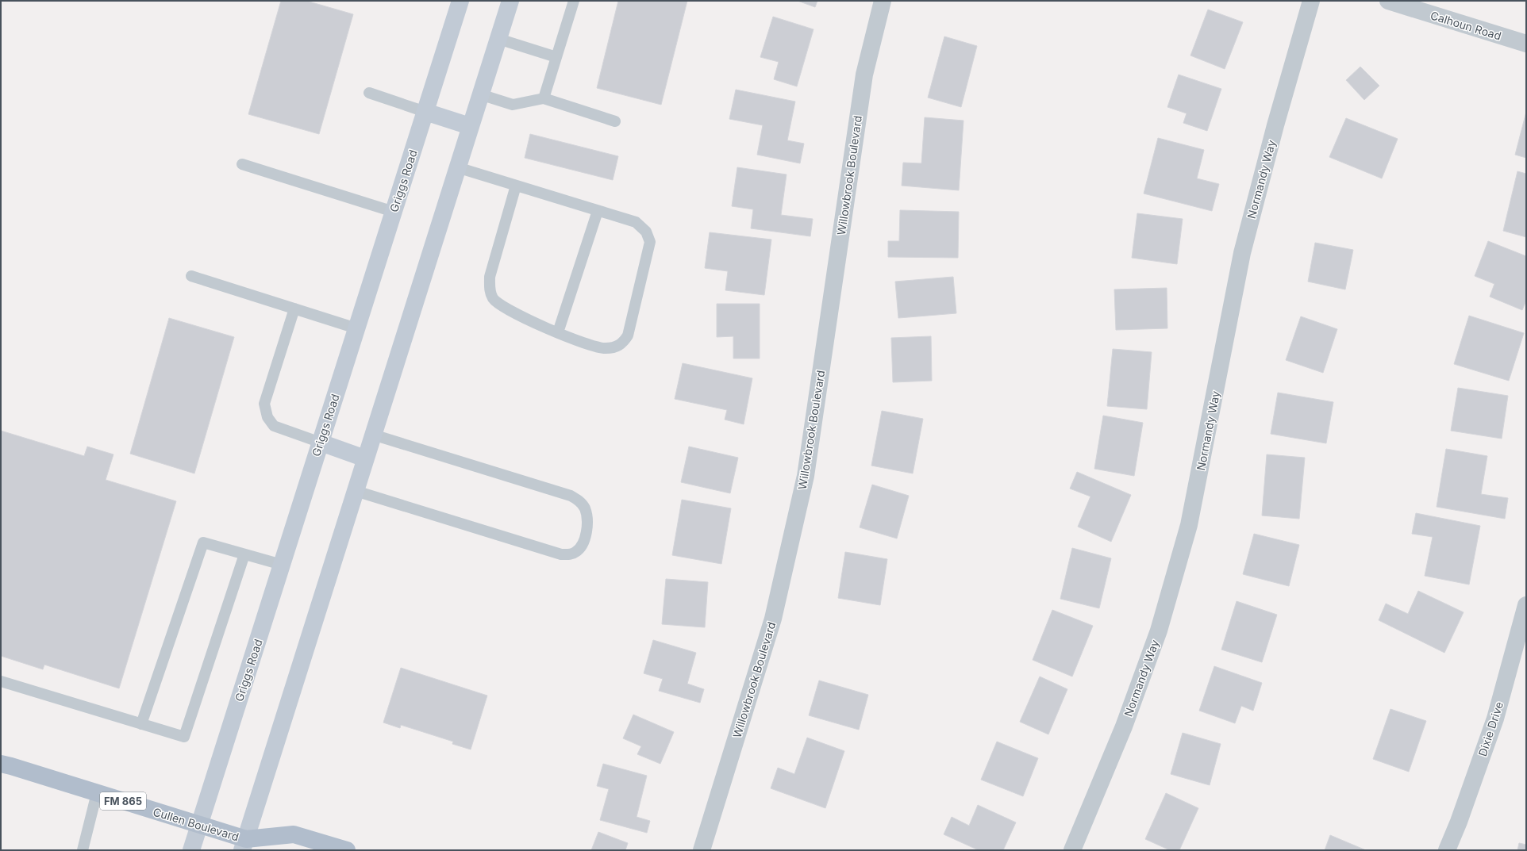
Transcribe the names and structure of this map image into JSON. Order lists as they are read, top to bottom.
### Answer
{
  "streets": {
    "main road": ["Griggs Road", "FM 865", "Cullen Boulevard"],
    "street": [
      "Calhoun Road",
      "Willowbrook Boulevard",
      "Normandy Way",
      "Dixie Drive"
    ]
  },
  "crossings": [
    ["Griggs Road", "Cullen Boulevard"]
  ]
}
